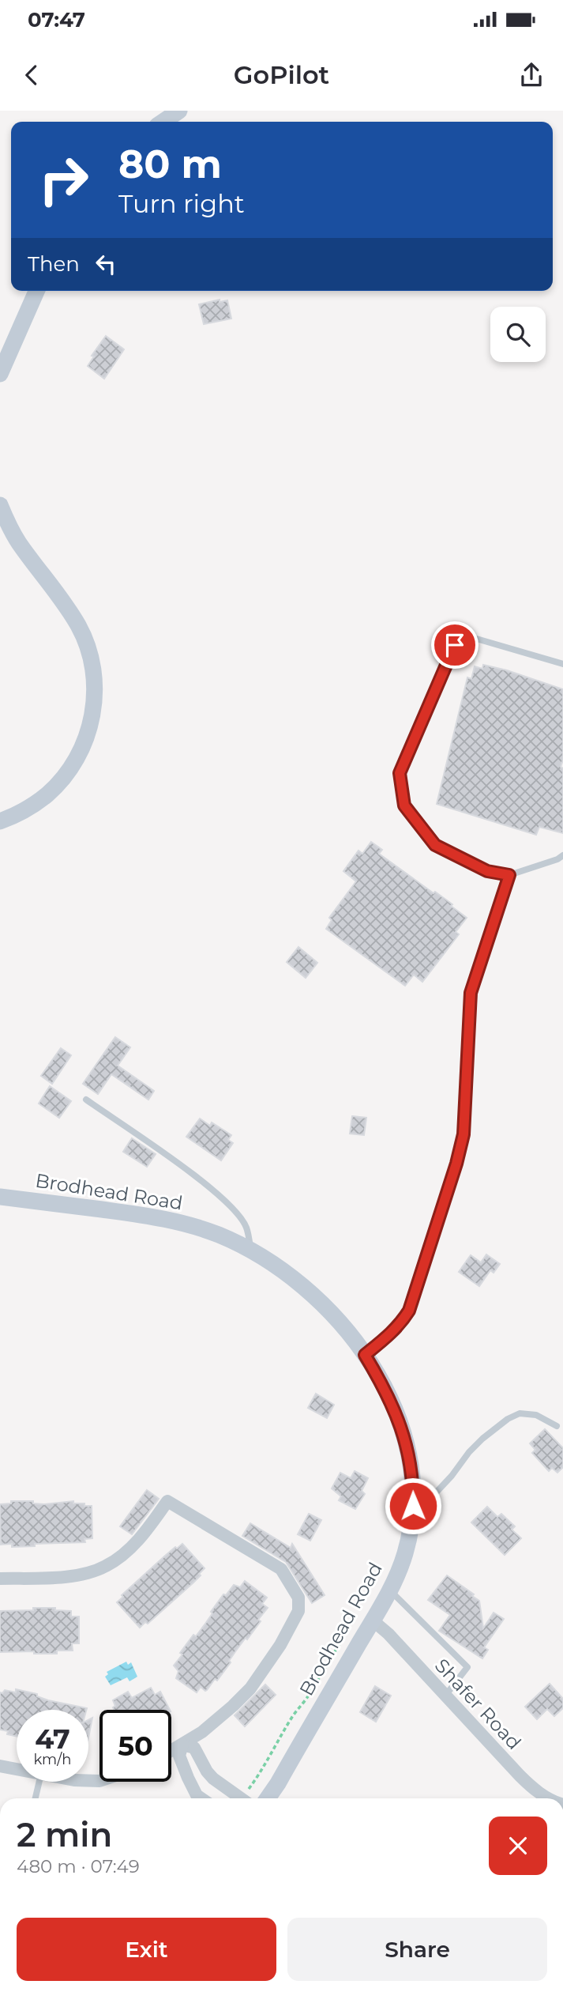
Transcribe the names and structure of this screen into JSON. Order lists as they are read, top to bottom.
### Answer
{
  "streets": {
    "main road": ["Brodhead Road"],
    "street": ["Shafer Road"]
  },
  "crossings": [
    ["Brodhead Road", "Shafer Road"]
  ],
  "page": {
    "status": "07:47",
    "header": "GoPilot",
    "turn": ["80 m", "Turn right"],
    "then": "Then",
    "speed": "47 km/h",
    "limit": "50",
    "heading": ["2 min", "480 m · 07:49"],
    "buttons": ["Exit", "Share"]
  }
}
